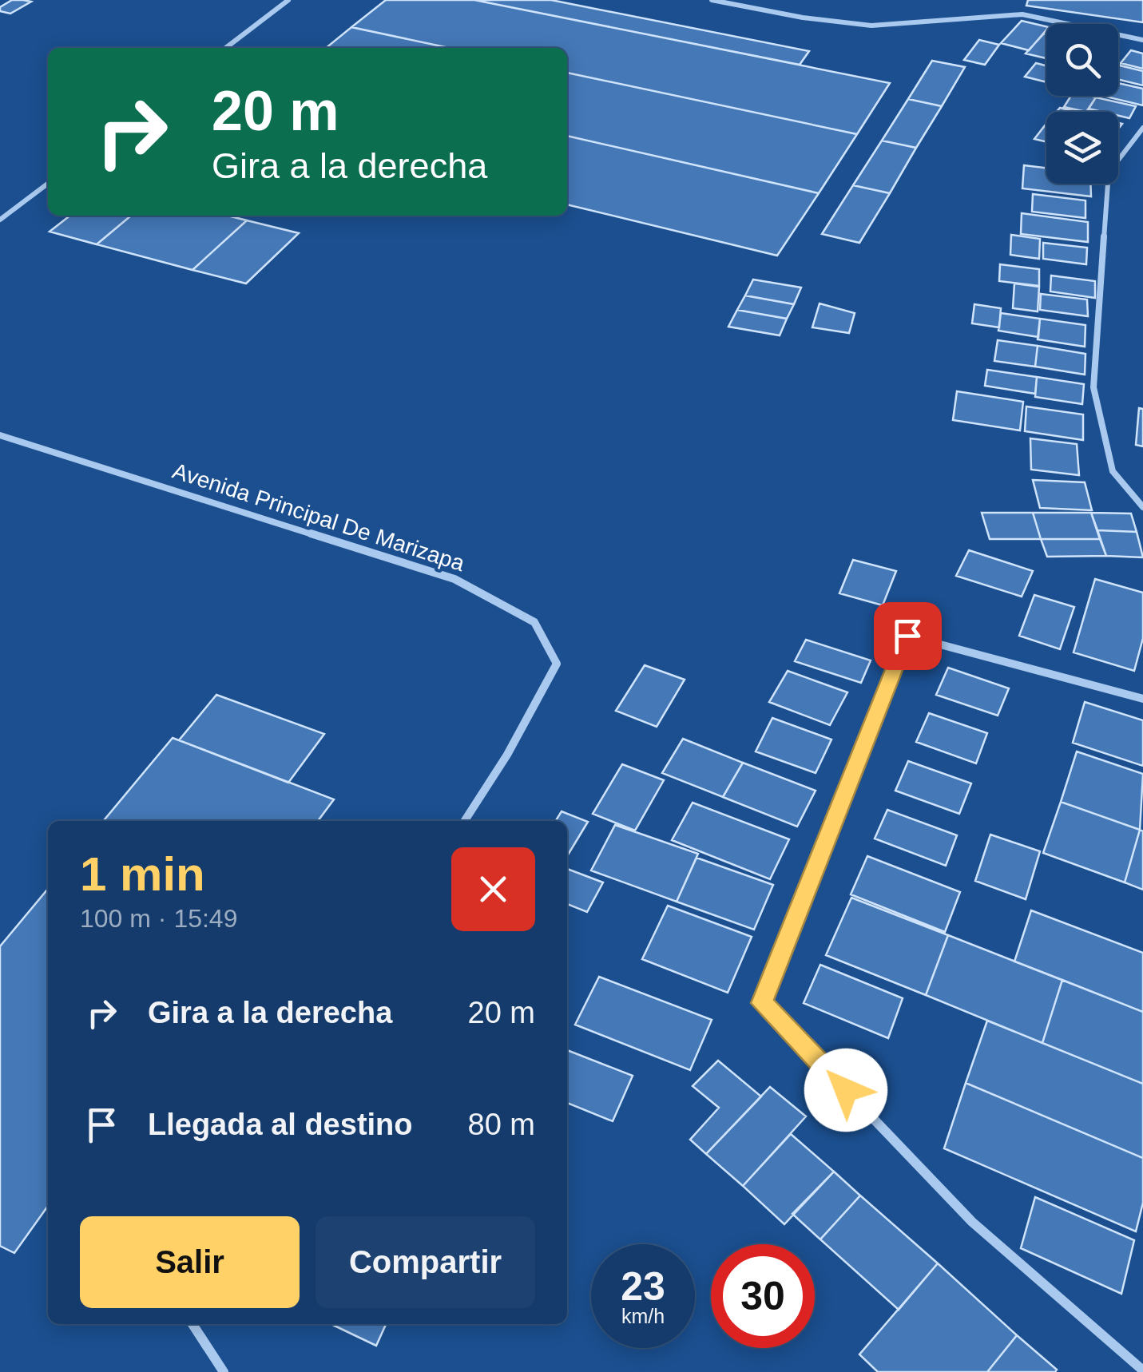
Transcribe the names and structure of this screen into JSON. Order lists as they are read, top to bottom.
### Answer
{
  "streets": {
    "street": ["Avenida Principal De Marizapa"]
  },
  "page": {
    "turn": ["20 m", "Gira a la derecha"],
    "heading": ["1 min", "100 m · 15:49"],
    "list": [
      {
        "name": "Gira a la derecha",
        "value": "20 m"
      },
      {
        "name": "Llegada al destino",
        "value": "80 m"
      }
    ],
    "buttons": ["Salir", "Compartir"],
    "speed": "23 km/h",
    "limit": "30"
  }
}
